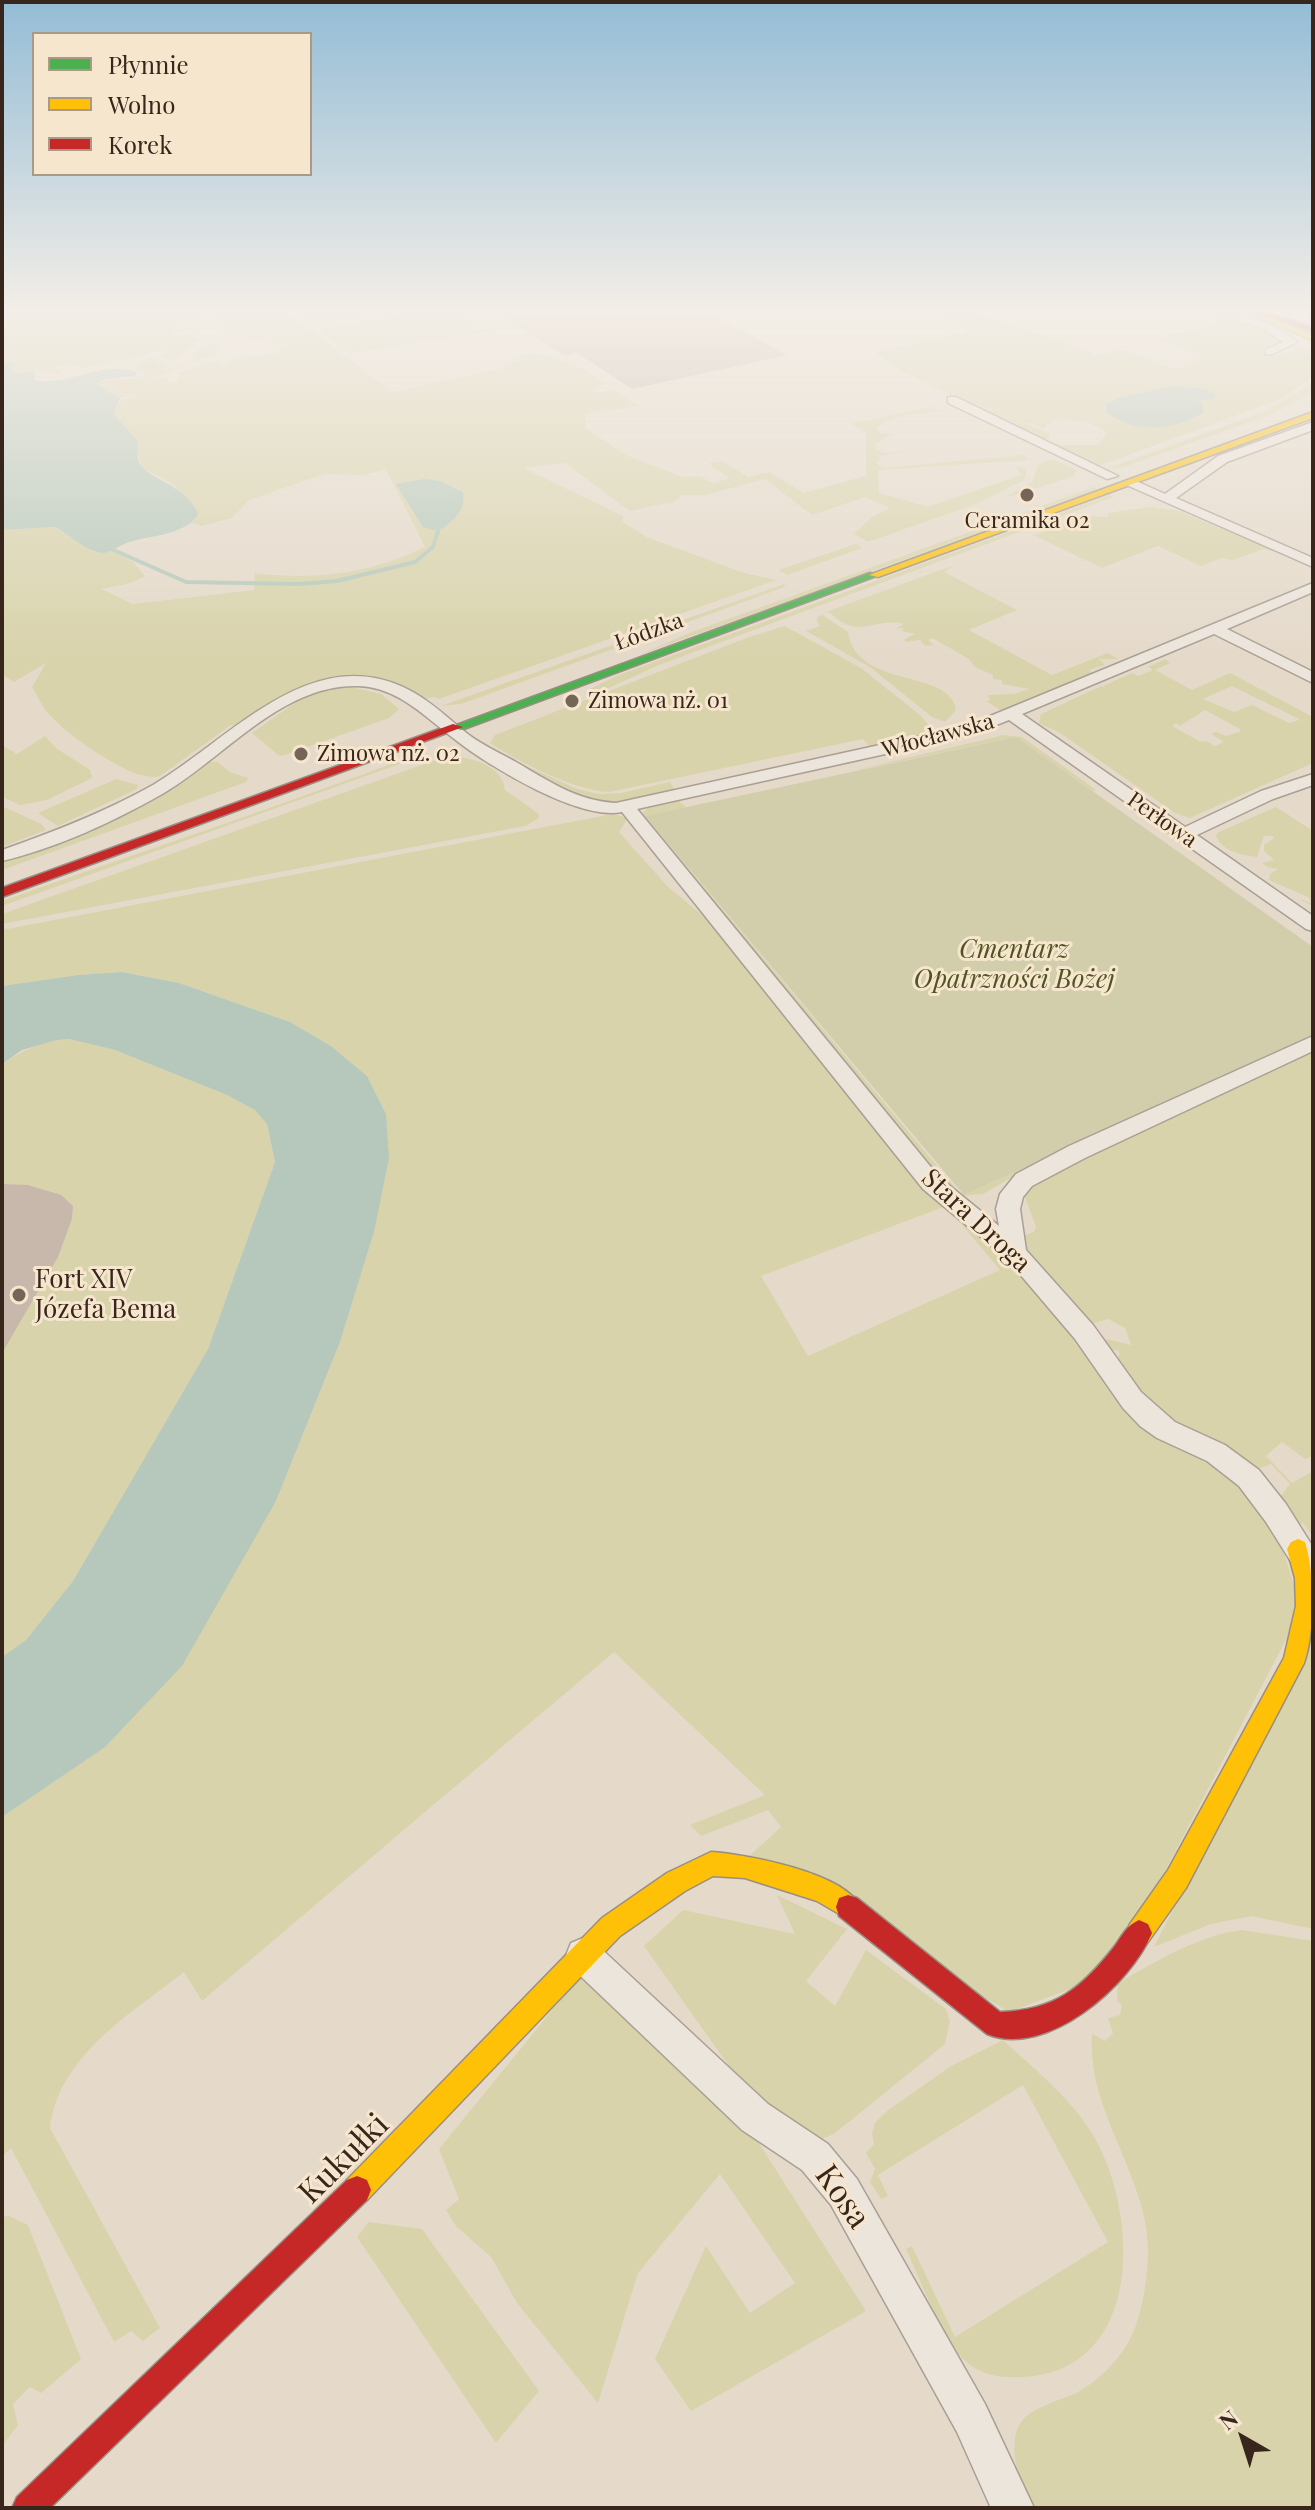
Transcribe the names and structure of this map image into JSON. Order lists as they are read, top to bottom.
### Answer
{
  "streets": {
    "main road": ["Łódzka", "Kukułki"],
    "street": [
      "Włocławska",
      "Perłowa",
      "Stara Droga",
      "Kosa"
    ]
  },
  "crossings": [
    ["Łódzka", "Włocławska"],
    ["Włocławska", "Perłowa"],
    ["Włocławska", "Stara Droga"],
    ["Stara Droga", "Kukułki"],
    ["Kukułki", "Kosa"]
  ],
  "parks": ["Cmentarz Opatrzności Bożej"],
  "places": [
    "Ceramika 02",
    "Zimowa nż. 01",
    "Zimowa nż. 02",
    "Fort XIV Józefa Bema"
  ],
  "legend": ["Płynnie", "Wolno", "Korek"],
  "north": "top left"
}
